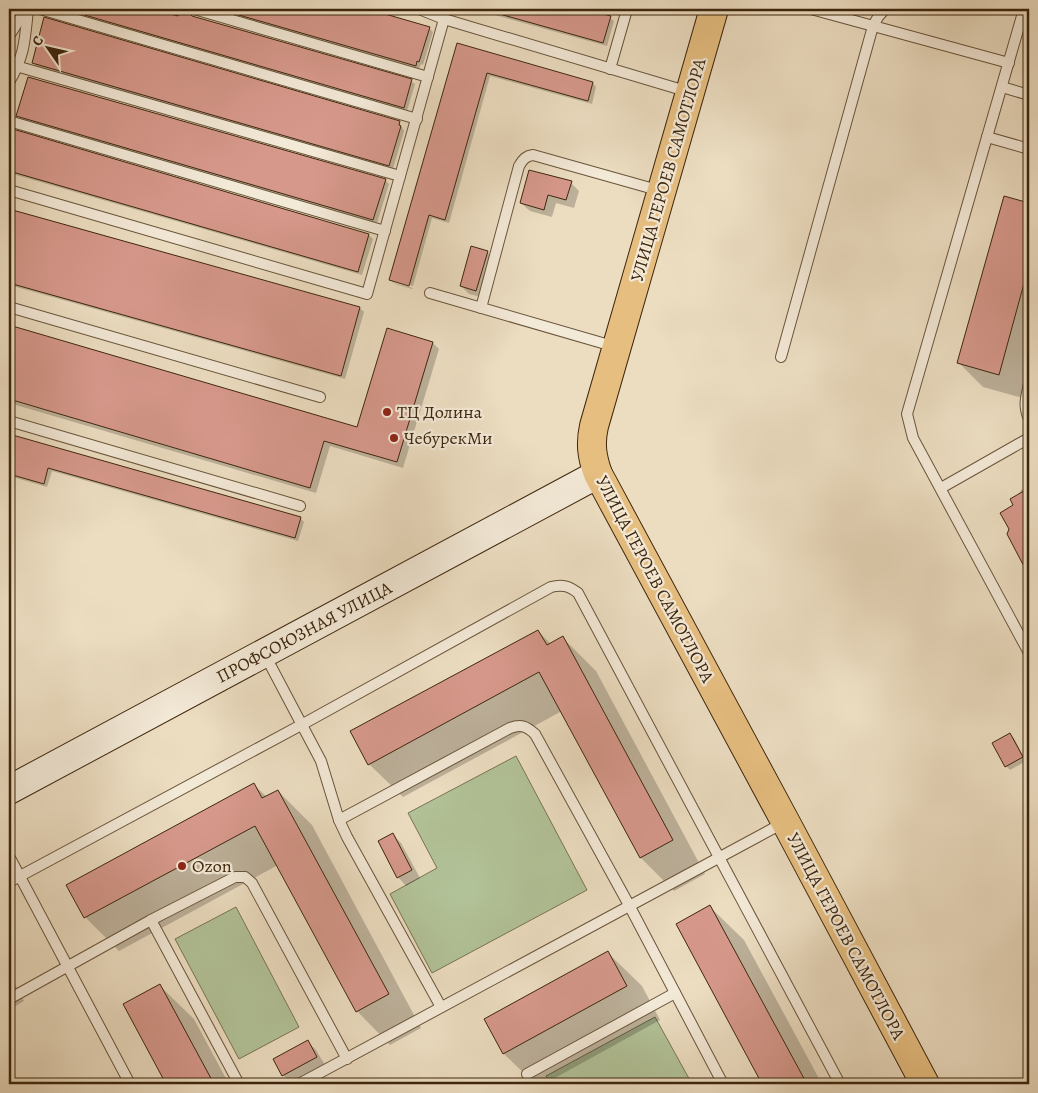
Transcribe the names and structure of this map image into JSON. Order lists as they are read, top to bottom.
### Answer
{
  "streets": {
    "main road": ["УЛИЦА ГЕРОЕВ САМОТЛОРА", "ПРОФСОЮЗНАЯ УЛИЦА"]
  },
  "crossings": [
    ["УЛИЦА ГЕРОЕВ САМОТЛОРА", "ПРОФСОЮЗНАЯ УЛИЦА"]
  ],
  "places": ["ТЦ Долина", "ЧебурекМи", "Ozon"],
  "north": "top left"
}
